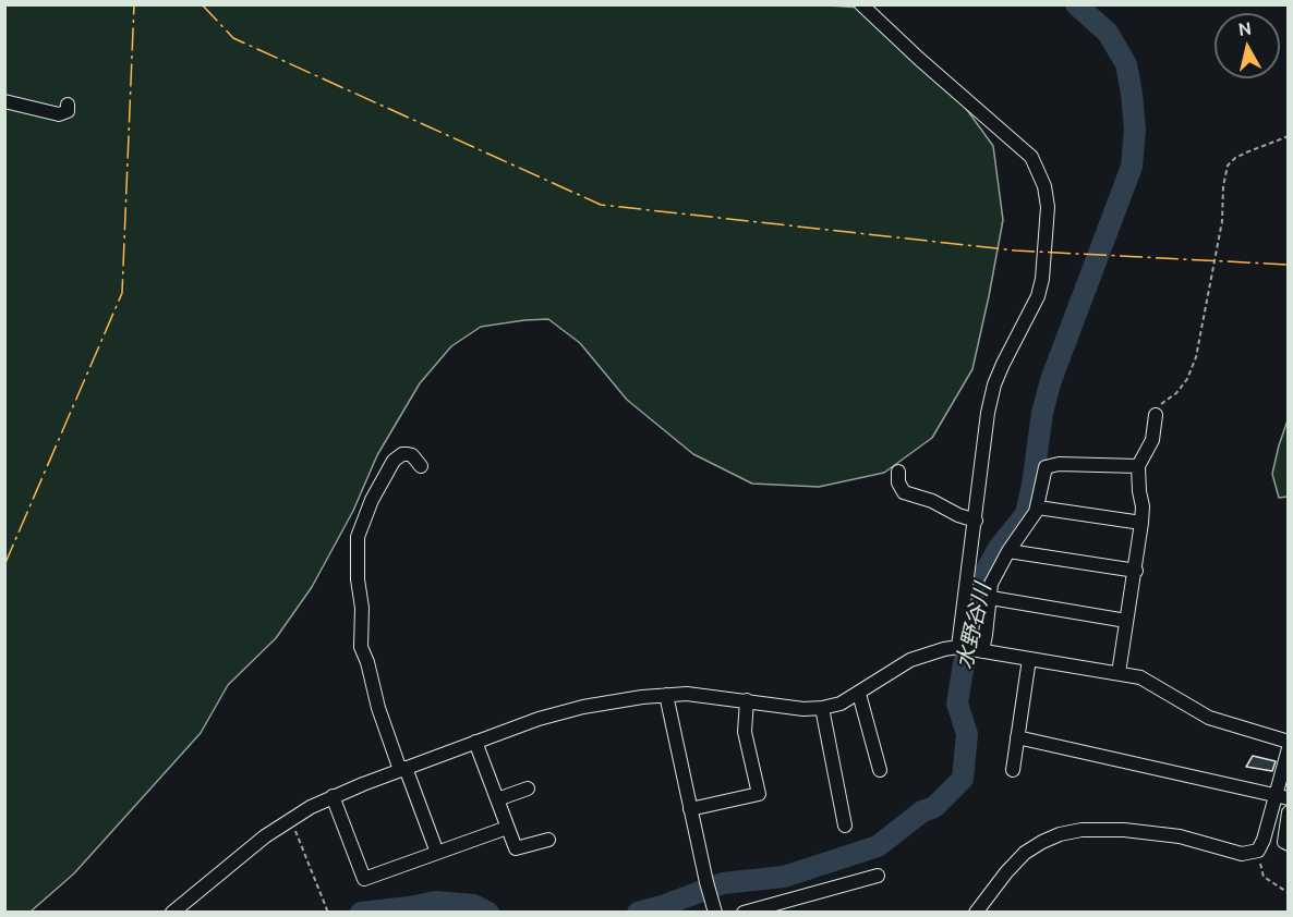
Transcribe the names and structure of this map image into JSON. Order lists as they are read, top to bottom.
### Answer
{
  "water": ["水野谷川"],
  "north": "top"
}
